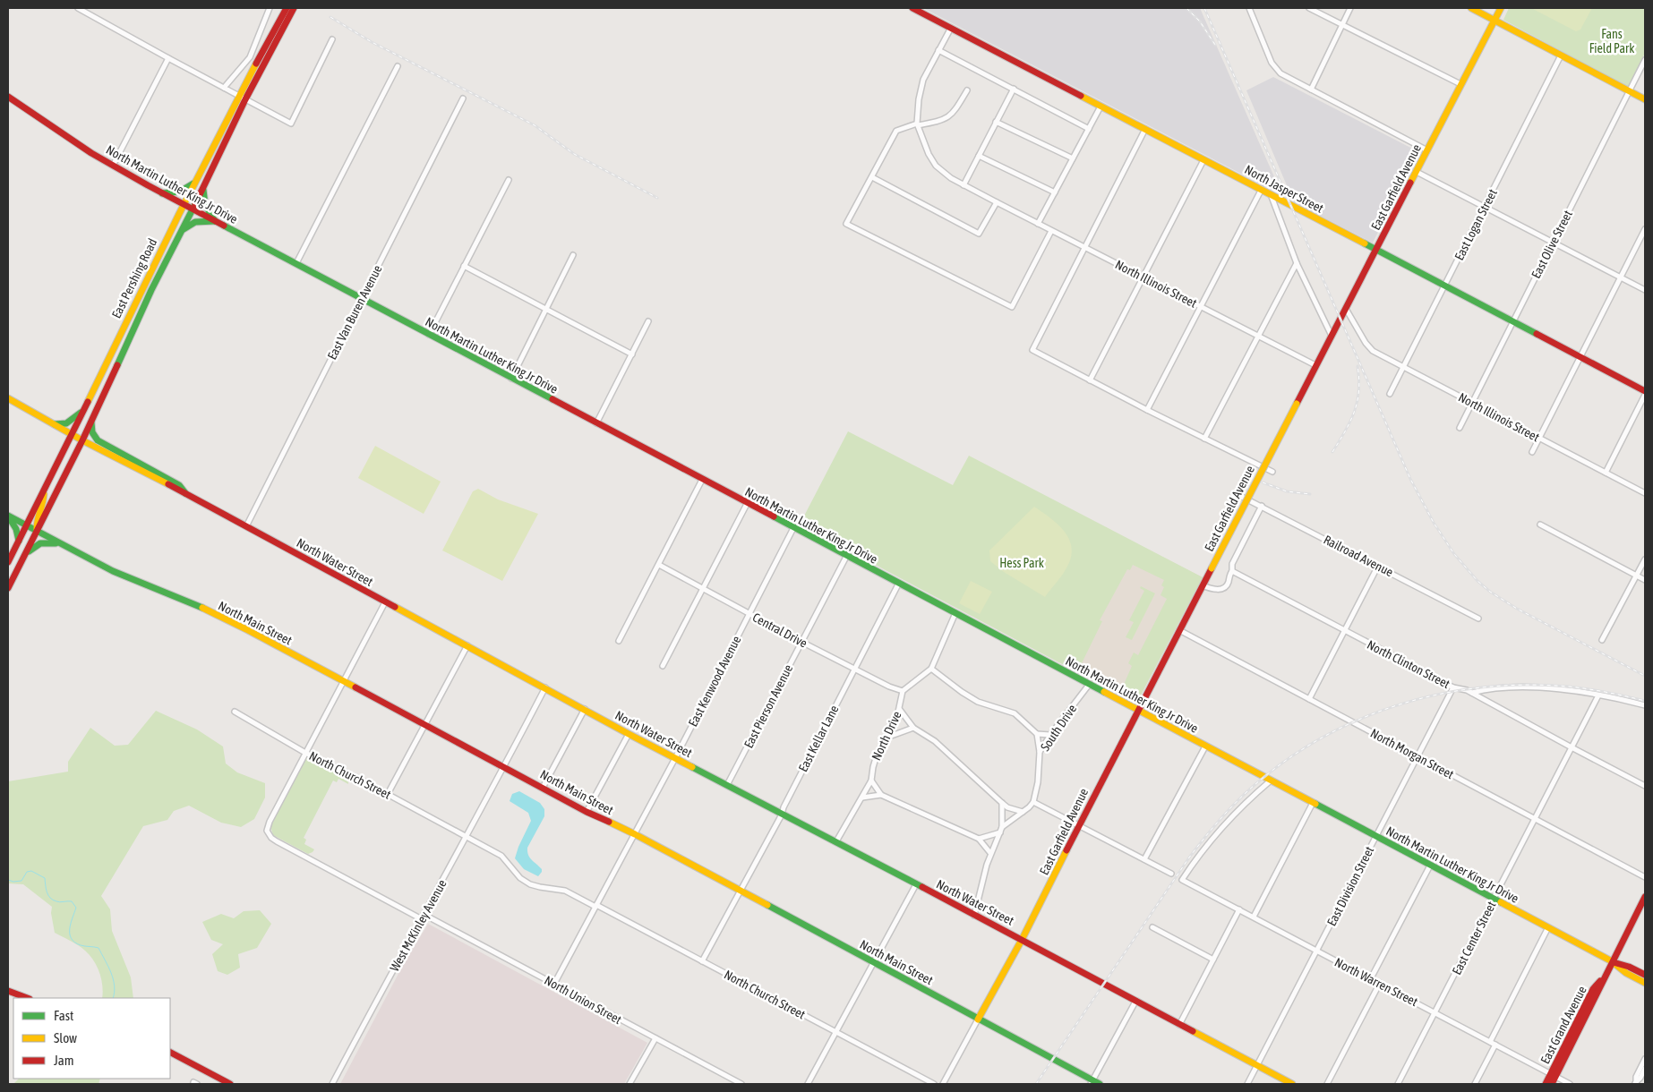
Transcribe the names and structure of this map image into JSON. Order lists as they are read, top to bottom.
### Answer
{
  "streets": {
    "street": [
      "North Martin Luther King Jr Drive",
      "East Garfield Avenue",
      "North Jasper Street",
      "East Logan Street",
      "East Olive Street",
      "East Pershing Road",
      "North Illinois Street",
      "East Van Buren Avenue",
      "Railroad Avenue",
      "North Water Street",
      "North Main Street",
      "Central Drive",
      "North Clinton Street",
      "East Kenwood Avenue",
      "East Pierson Avenue",
      "South Drive",
      "North Drive",
      "East Kellar Lane",
      "North Morgan Street",
      "North Church Street",
      "East Division Street",
      "West McKinley Avenue",
      "East Center Street",
      "North Warren Street",
      "North Union Street",
      "East Grand Avenue"
    ]
  },
  "crossings": [
    ["North Martin Luther King Jr Drive", "East Garfield Avenue"],
    ["North Martin Luther King Jr Drive", "East Pershing Road"],
    ["North Martin Luther King Jr Drive", "East Van Buren Avenue"],
    ["North Martin Luther King Jr Drive", "East Kenwood Avenue"],
    ["North Martin Luther King Jr Drive", "East Pierson Avenue"],
    ["North Martin Luther King Jr Drive", "South Drive"],
    ["North Martin Luther King Jr Drive", "East Kellar Lane"],
    ["North Martin Luther King Jr Drive", "East Division Street"],
    ["North Martin Luther King Jr Drive", "East Center Street"],
    ["North Martin Luther King Jr Drive", "North Warren Street"],
    ["North Martin Luther King Jr Drive", "East Grand Avenue"],
    ["East Garfield Avenue", "North Jasper Street"],
    ["East Garfield Avenue", "North Illinois Street"],
    ["East Garfield Avenue", "North Water Street"],
    ["East Garfield Avenue", "North Main Street"],
    ["East Garfield Avenue", "North Morgan Street"],
    ["North Jasper Street", "East Logan Street"],
    ["North Jasper Street", "East Olive Street"],
    ["East Logan Street", "North Illinois Street"],
    ["East Olive Street", "North Illinois Street"],
    ["East Pershing Road", "North Water Street"],
    ["East Pershing Road", "North Main Street"],
    ["East Van Buren Avenue", "North Water Street"],
    ["North Water Street", "East Kenwood Avenue"],
    ["North Water Street", "East Pierson Avenue"],
    ["North Water Street", "North Drive"],
    ["North Water Street", "East Kellar Lane"],
    ["North Water Street", "East Division Street"],
    ["North Water Street", "West McKinley Avenue"],
    ["North Main Street", "East Kenwood Avenue"],
    ["North Main Street", "East Kellar Lane"],
    ["North Main Street", "West McKinley Avenue"],
    ["Central Drive", "East Kenwood Avenue"],
    ["Central Drive", "East Pierson Avenue"],
    ["Central Drive", "North Drive"],
    ["Central Drive", "East Kellar Lane"],
    ["North Clinton Street", "East Division Street"],
    ["North Clinton Street", "East Center Street"],
    ["East Kenwood Avenue", "North Church Street"],
    ["East Kenwood Avenue", "North Union Street"],
    ["East Kellar Lane", "North Church Street"],
    ["North Morgan Street", "East Division Street"],
    ["North Morgan Street", "East Center Street"],
    ["North Church Street", "West McKinley Avenue"],
    ["North Church Street", "North Union Street"],
    ["East Division Street", "North Warren Street"],
    ["West McKinley Avenue", "North Union Street"],
    ["East Center Street", "North Warren Street"],
    ["North Warren Street", "East Grand Avenue"]
  ],
  "parks": ["Fans Field Park", "Hess Park"],
  "legend": ["Fast", "Slow", "Jam"]
}
